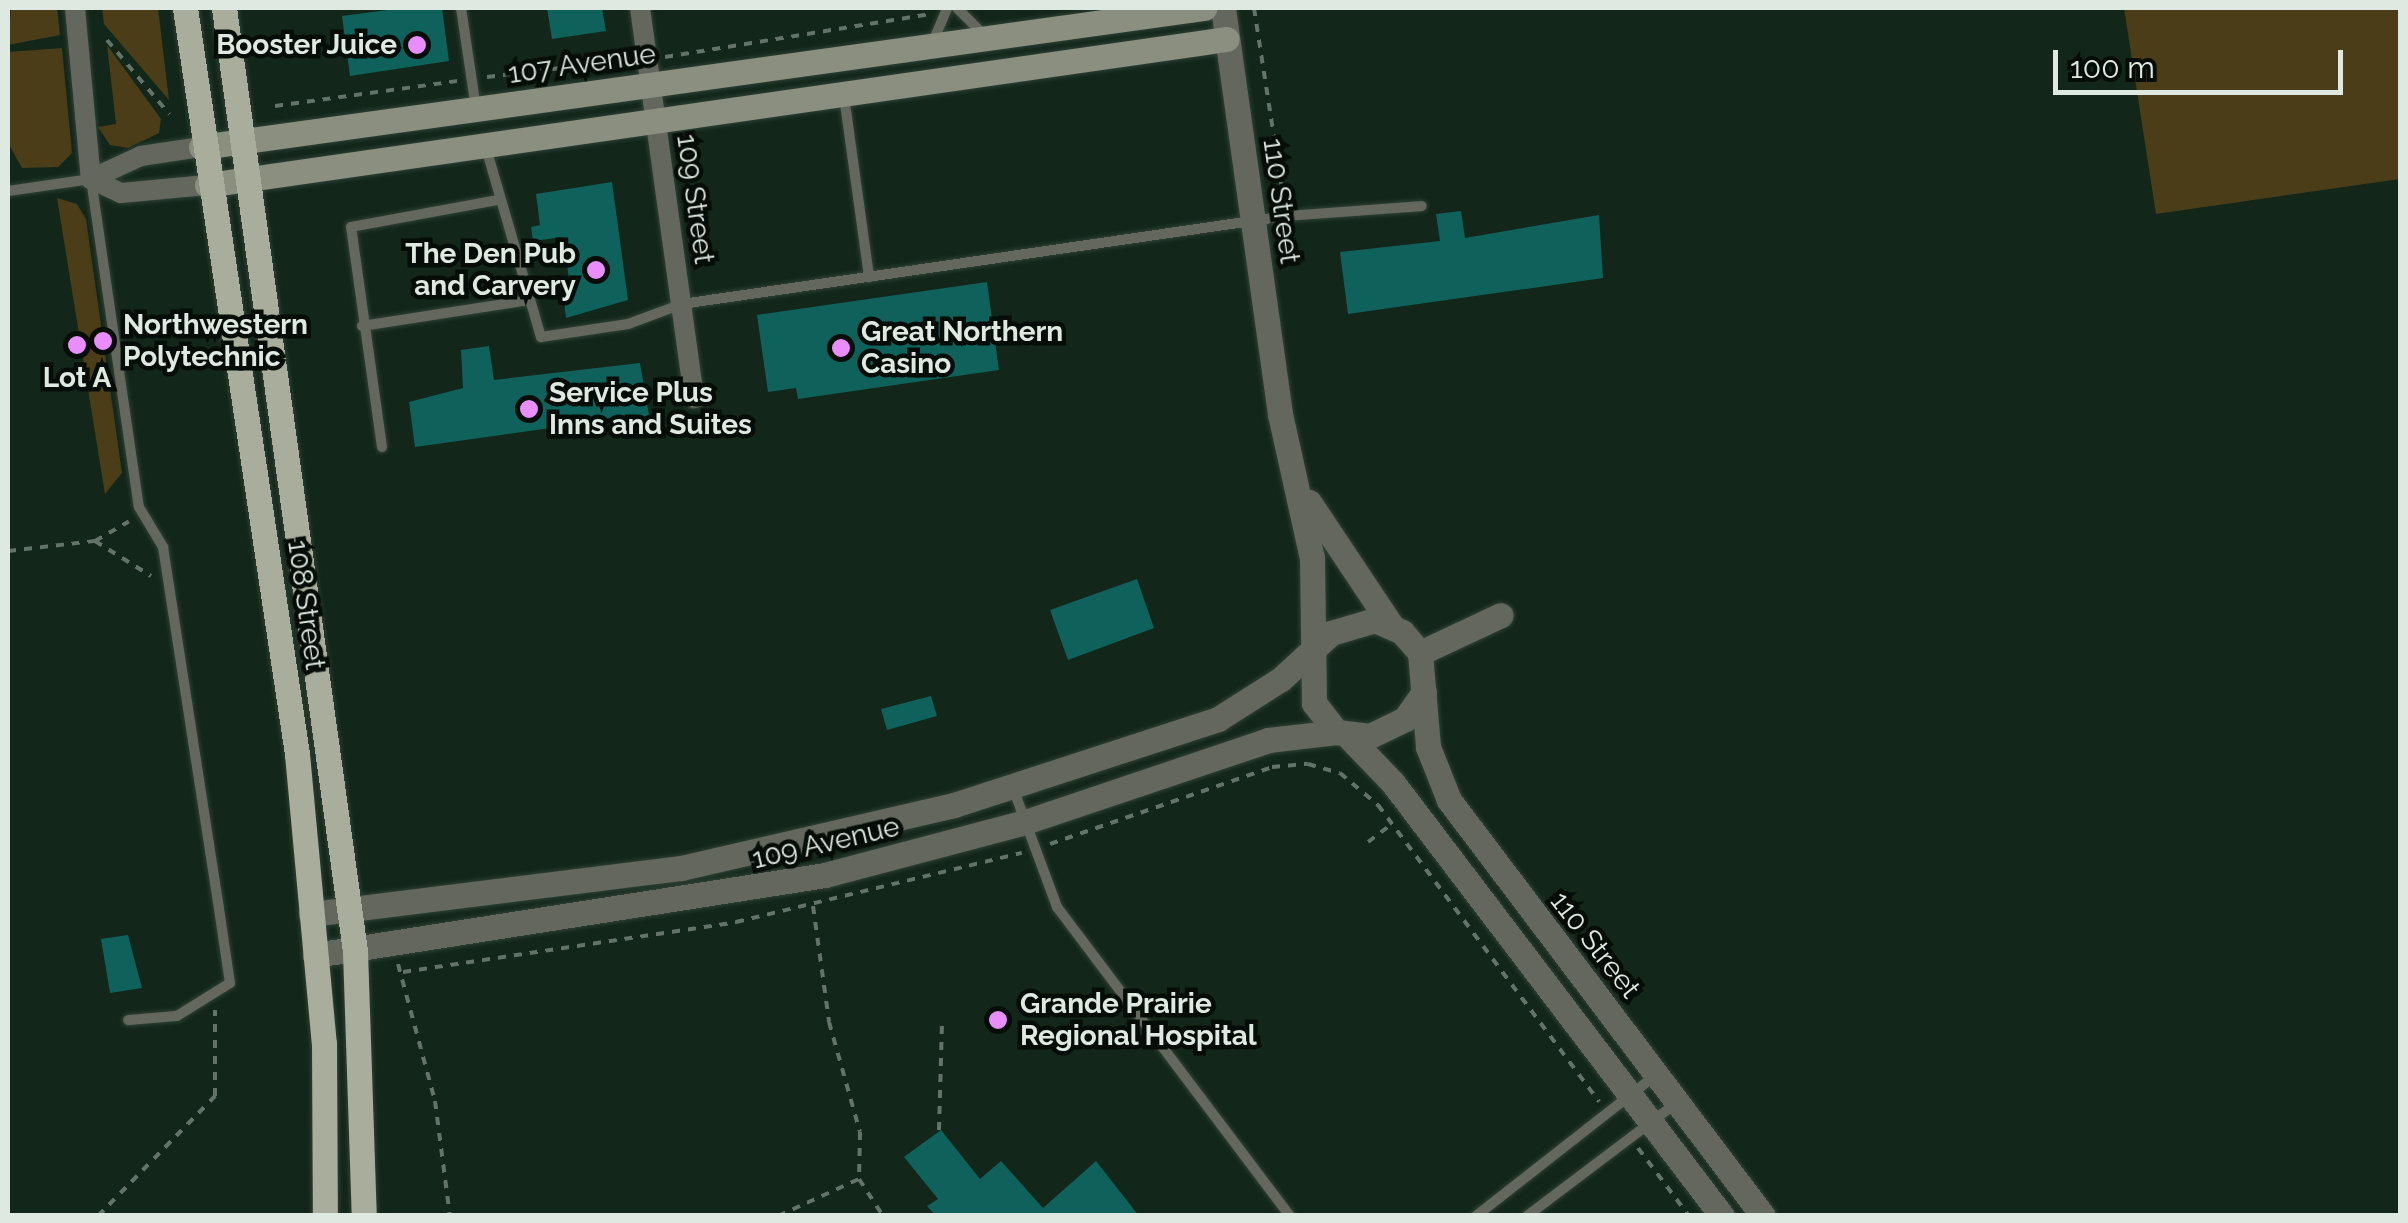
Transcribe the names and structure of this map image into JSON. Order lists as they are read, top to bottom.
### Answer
{
  "streets": {
    "main road": ["107 Avenue", "108 Street"],
    "street": ["109 Street", "110 Street", "109 Avenue"]
  },
  "crossings": [
    ["107 Avenue", "109 Street"],
    ["107 Avenue", "108 Street"],
    ["110 Street", "109 Avenue"],
    ["108 Street", "109 Avenue"]
  ],
  "places": [
    "Booster Juice",
    "The Den Pub and Carvery",
    "Northwestern Polytechnic",
    "Lot A",
    "Great Northern Casino",
    "Service Plus Inns and Suites",
    "Grande Prairie Regional Hospital"
  ],
  "scale_bar": "100 m"
}
